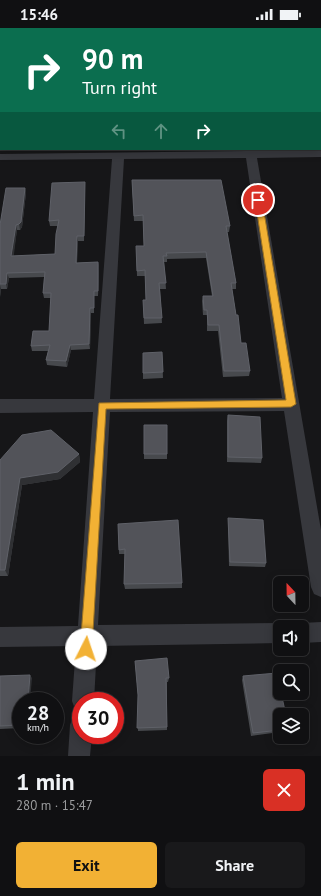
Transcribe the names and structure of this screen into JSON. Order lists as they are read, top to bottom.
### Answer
{
  "north": "top",
  "page": {
    "status": "15:46",
    "turn": ["90 m", "Turn right"],
    "speed": "28 km/h",
    "limit": "30",
    "heading": ["1 min", "280 m · 15:47"],
    "buttons": ["Exit", "Share"]
  }
}
